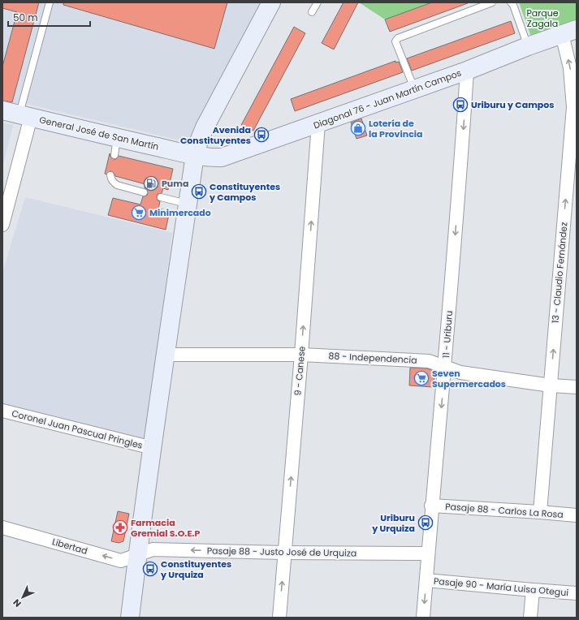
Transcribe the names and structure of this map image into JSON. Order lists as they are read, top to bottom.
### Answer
{
  "streets": {
    "main road": ["Diagonal 76 - Juan Martín Campos", "General José de San Martín"],
    "street": [
      "13 - Claudio Fernández",
      "11 - Uriburu",
      "88 - Independencia",
      "9 - Canese",
      "Coronel Juan Pascual Pringles",
      "Pasaje 88 - Carlos La Rosa",
      "Libertad",
      "Pasaje 88 - Justo José de Urquiza",
      "Pasaje 90 - María Luisa Otegui"
    ]
  },
  "crossings": [
    ["Diagonal 76 - Juan Martín Campos", "General José de San Martín"],
    ["Diagonal 76 - Juan Martín Campos", "13 - Claudio Fernández"],
    ["Diagonal 76 - Juan Martín Campos", "11 - Uriburu"],
    ["Diagonal 76 - Juan Martín Campos", "9 - Canese"],
    ["13 - Claudio Fernández", "88 - Independencia"],
    ["13 - Claudio Fernández", "Pasaje 88 - Carlos La Rosa"],
    ["11 - Uriburu", "88 - Independencia"],
    ["11 - Uriburu", "Pasaje 88 - Carlos La Rosa"],
    ["11 - Uriburu", "Pasaje 88 - Justo José de Urquiza"],
    ["11 - Uriburu", "Pasaje 90 - María Luisa Otegui"],
    ["88 - Independencia", "9 - Canese"],
    ["9 - Canese", "Pasaje 88 - Justo José de Urquiza"],
    ["Libertad", "Pasaje 88 - Justo José de Urquiza"]
  ],
  "one_way": [
    "13 - Claudio Fernández",
    "11 - Uriburu",
    "9 - Canese",
    "Libertad",
    "Pasaje 88 - Justo José de Urquiza"
  ],
  "parks": ["Parque Zagala"],
  "places": {
    "bus stop": [
      "Uriburu y Campos",
      "Avenida Constituyentes",
      "Constituyentes y Campos",
      "Uriburu y Urquiza",
      "Constituyentes y Urquiza"
    ],
    "shop": ["Lotería de la Provincia"],
    "fuel station": ["Puma"],
    "supermarket": ["Minimercado", "Seven Supermercados"],
    "pharmacy": ["Farmacia Gremial S.O.E.P"]
  },
  "scale_bar": "50 m",
  "north": "bottom left"
}
